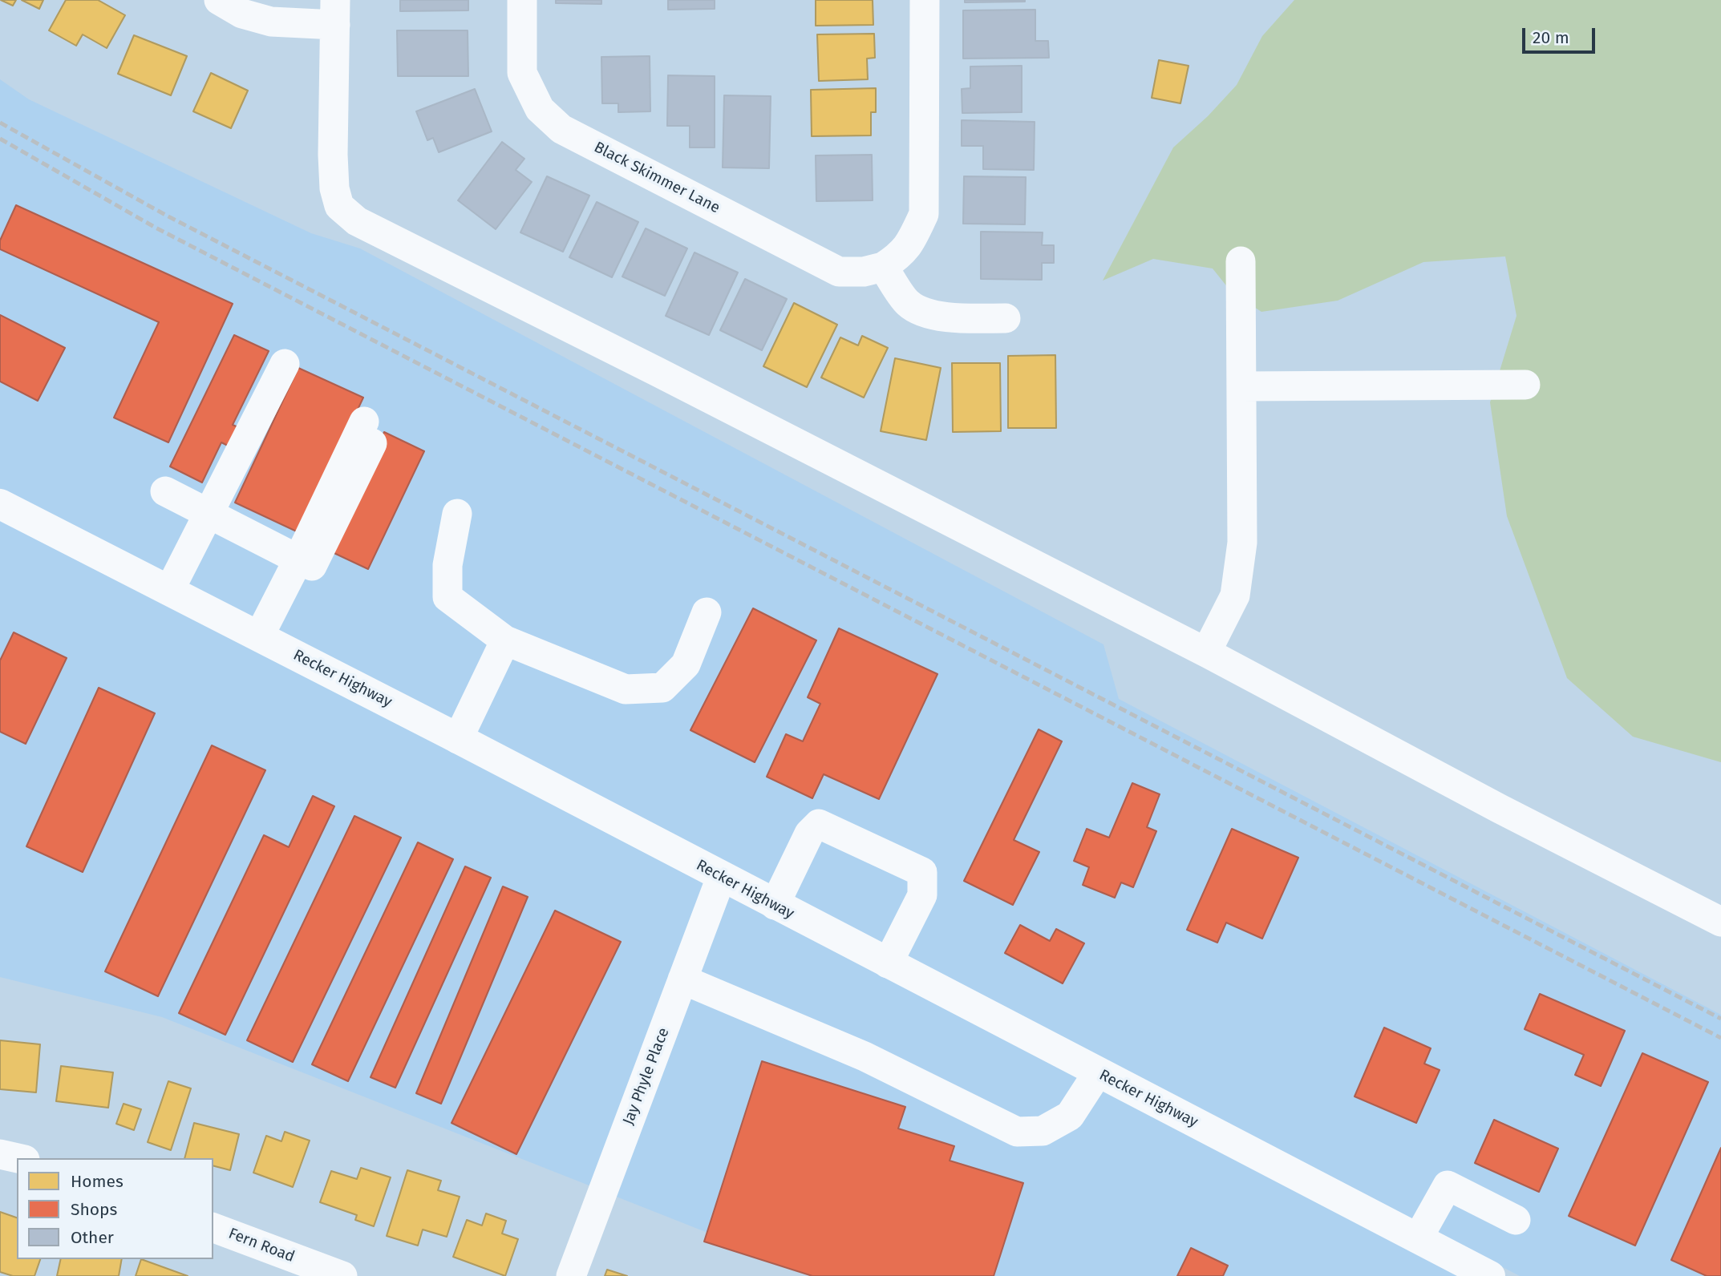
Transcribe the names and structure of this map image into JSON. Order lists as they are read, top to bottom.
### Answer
{
  "streets": {
    "main road": ["Recker Highway"],
    "street": ["Black Skimmer Lane", "Jay Phyle Place", "Fern Road"]
  },
  "crossings": [
    ["Recker Highway", "Jay Phyle Place"]
  ],
  "legend": ["Homes", "Shops", "Other"],
  "scale_bar": "20 m"
}
